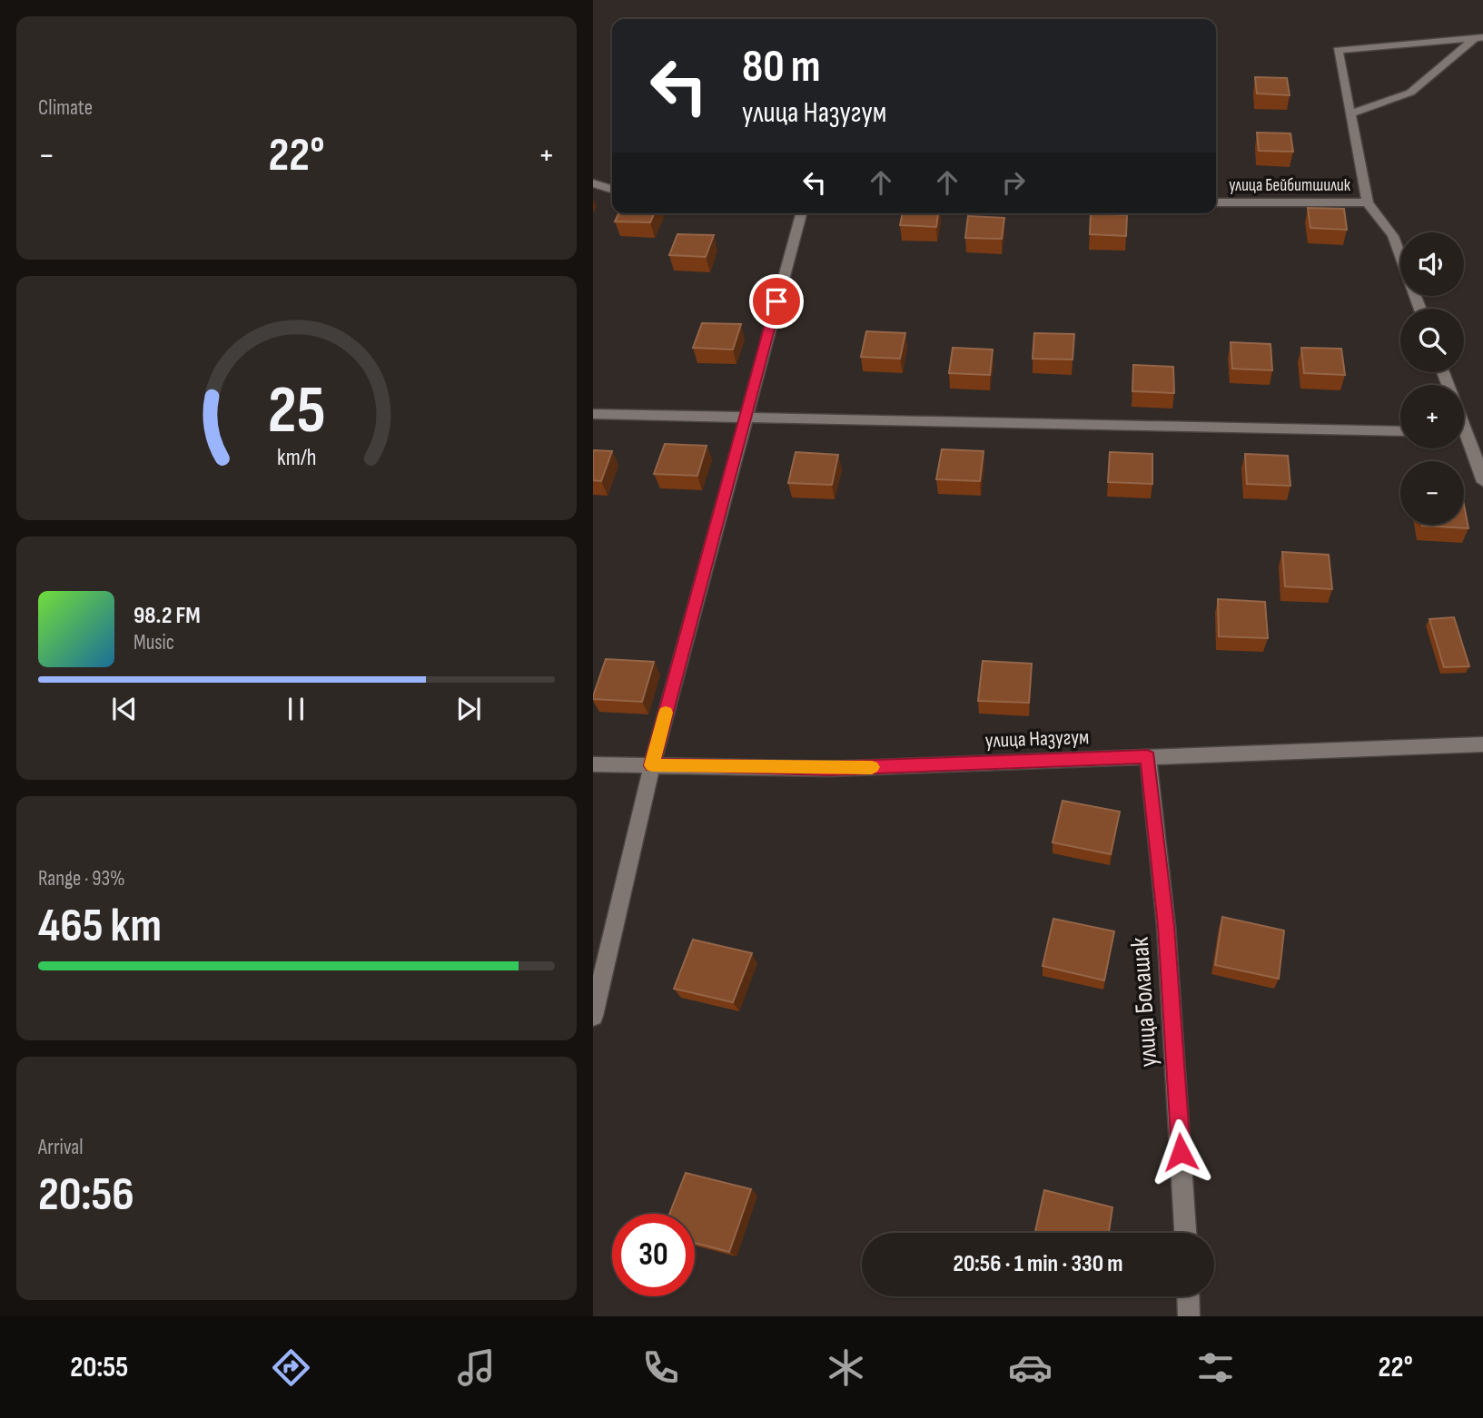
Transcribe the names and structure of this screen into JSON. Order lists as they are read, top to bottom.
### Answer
{
  "streets": {
    "street": ["улица Бейбитшилик", "улица Назугум", "улица Болашак"]
  },
  "crossings": [
    ["улица Назугум", "улица Болашак"]
  ],
  "page": {
    "tile": [
      "Climate",
      ["Range · 93%", "465 km"],
      ["Arrival", "20:56"]
    ],
    "turn": ["80 m", "улица Назугум"],
    "heat": ["−", "22°", "+"],
    "map_buttons": ["+", "−"],
    "song": ["98.2 FM", "Music"],
    "limit": "30",
    "trip": "20:56 · 1 min · 330 m",
    "tabs": ["20:55", "22°"],
    "gauge": ["25", "km/h"]
  }
}
